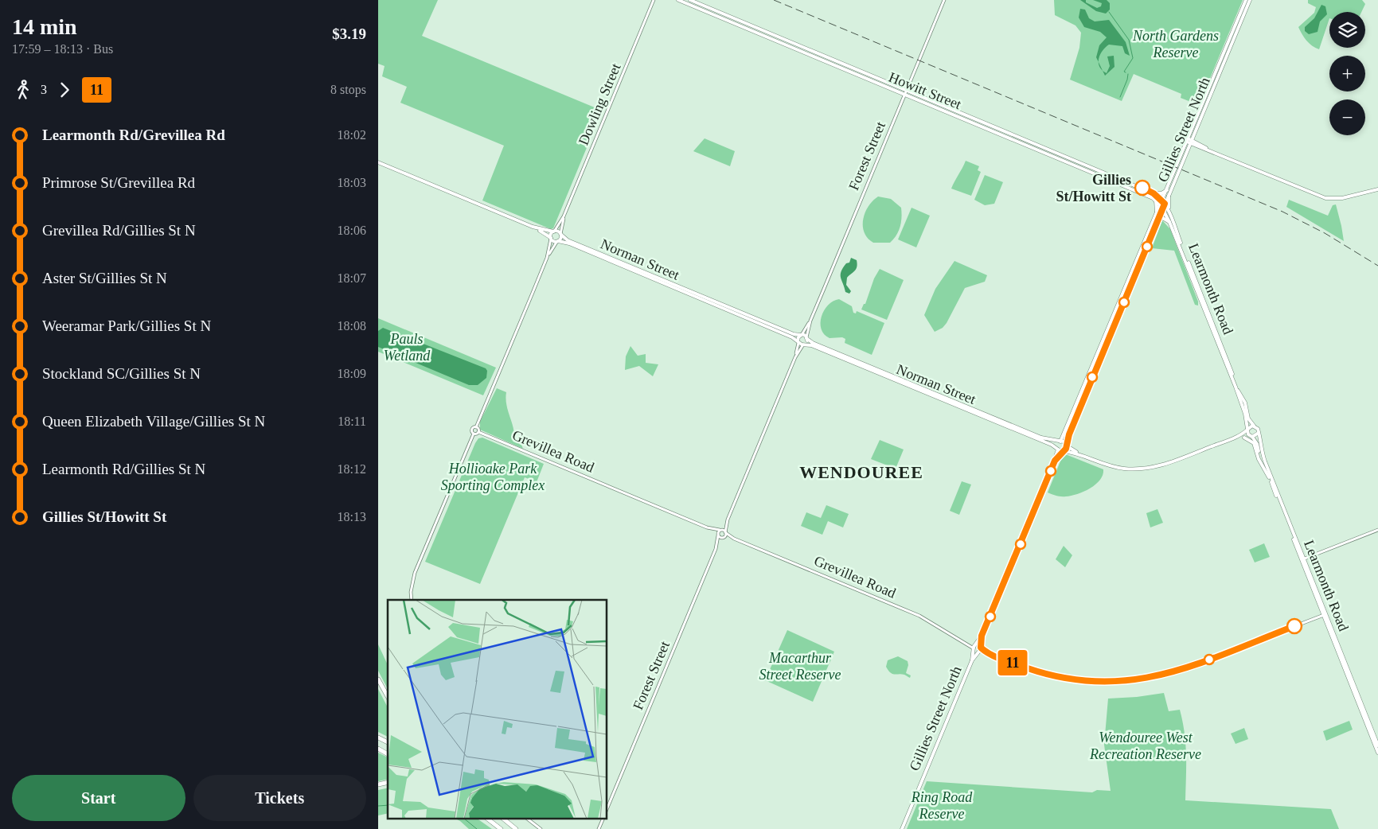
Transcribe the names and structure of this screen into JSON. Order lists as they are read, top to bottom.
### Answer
{
  "streets": {
    "main road": [
      "Howitt Street",
      "Gillies Street North",
      "Norman Street",
      "Learmonth Road"
    ],
    "street": ["Dowling Street", "Forest Street", "Grevillea Road"]
  },
  "crossings": [
    ["Howitt Street", "Gillies Street North"],
    ["Howitt Street", "Forest Street"],
    ["Howitt Street", "Learmonth Road"],
    ["Dowling Street", "Norman Street"],
    ["Gillies Street North", "Norman Street"],
    ["Gillies Street North", "Learmonth Road"],
    ["Gillies Street North", "Grevillea Road"],
    ["Forest Street", "Norman Street"]
  ],
  "districts": ["WENDOUREE"],
  "parks": [
    "North Gardens Reserve",
    "Pauls Wetland",
    "Hollioake Park Sporting Complex",
    "Macarthur Street Reserve",
    "Wendouree West Recreation Reserve",
    "Ring Road Reserve"
  ],
  "places": ["Gillies St/Howitt St"],
  "lines": ["bus line 11"],
  "page": {
    "heading": ["14 min", "17:59 – 18:13 · Bus", "$3.19"],
    "on_map": "11",
    "map_buttons": ["+", "−"],
    "legs": ["3", "11", "8 stops"],
    "list": [
      {
        "name": "Learmonth Rd/Grevillea Rd",
        "value": "18:02"
      },
      {
        "name": "Primrose St/Grevillea Rd",
        "value": "18:03"
      },
      {
        "name": "Grevillea Rd/Gillies St N",
        "value": "18:06"
      },
      {
        "name": "Aster St/Gillies St N",
        "value": "18:07"
      },
      {
        "name": "Weeramar Park/Gillies St N",
        "value": "18:08"
      },
      {
        "name": "Stockland SC/Gillies St N",
        "value": "18:09"
      },
      {
        "name": "Queen Elizabeth Village/Gillies St N",
        "value": "18:11"
      },
      {
        "name": "Learmonth Rd/Gillies St N",
        "value": "18:12"
      },
      {
        "name": "Gillies St/Howitt St",
        "value": "18:13"
      }
    ],
    "buttons": ["Start", "Tickets"]
  }
}
